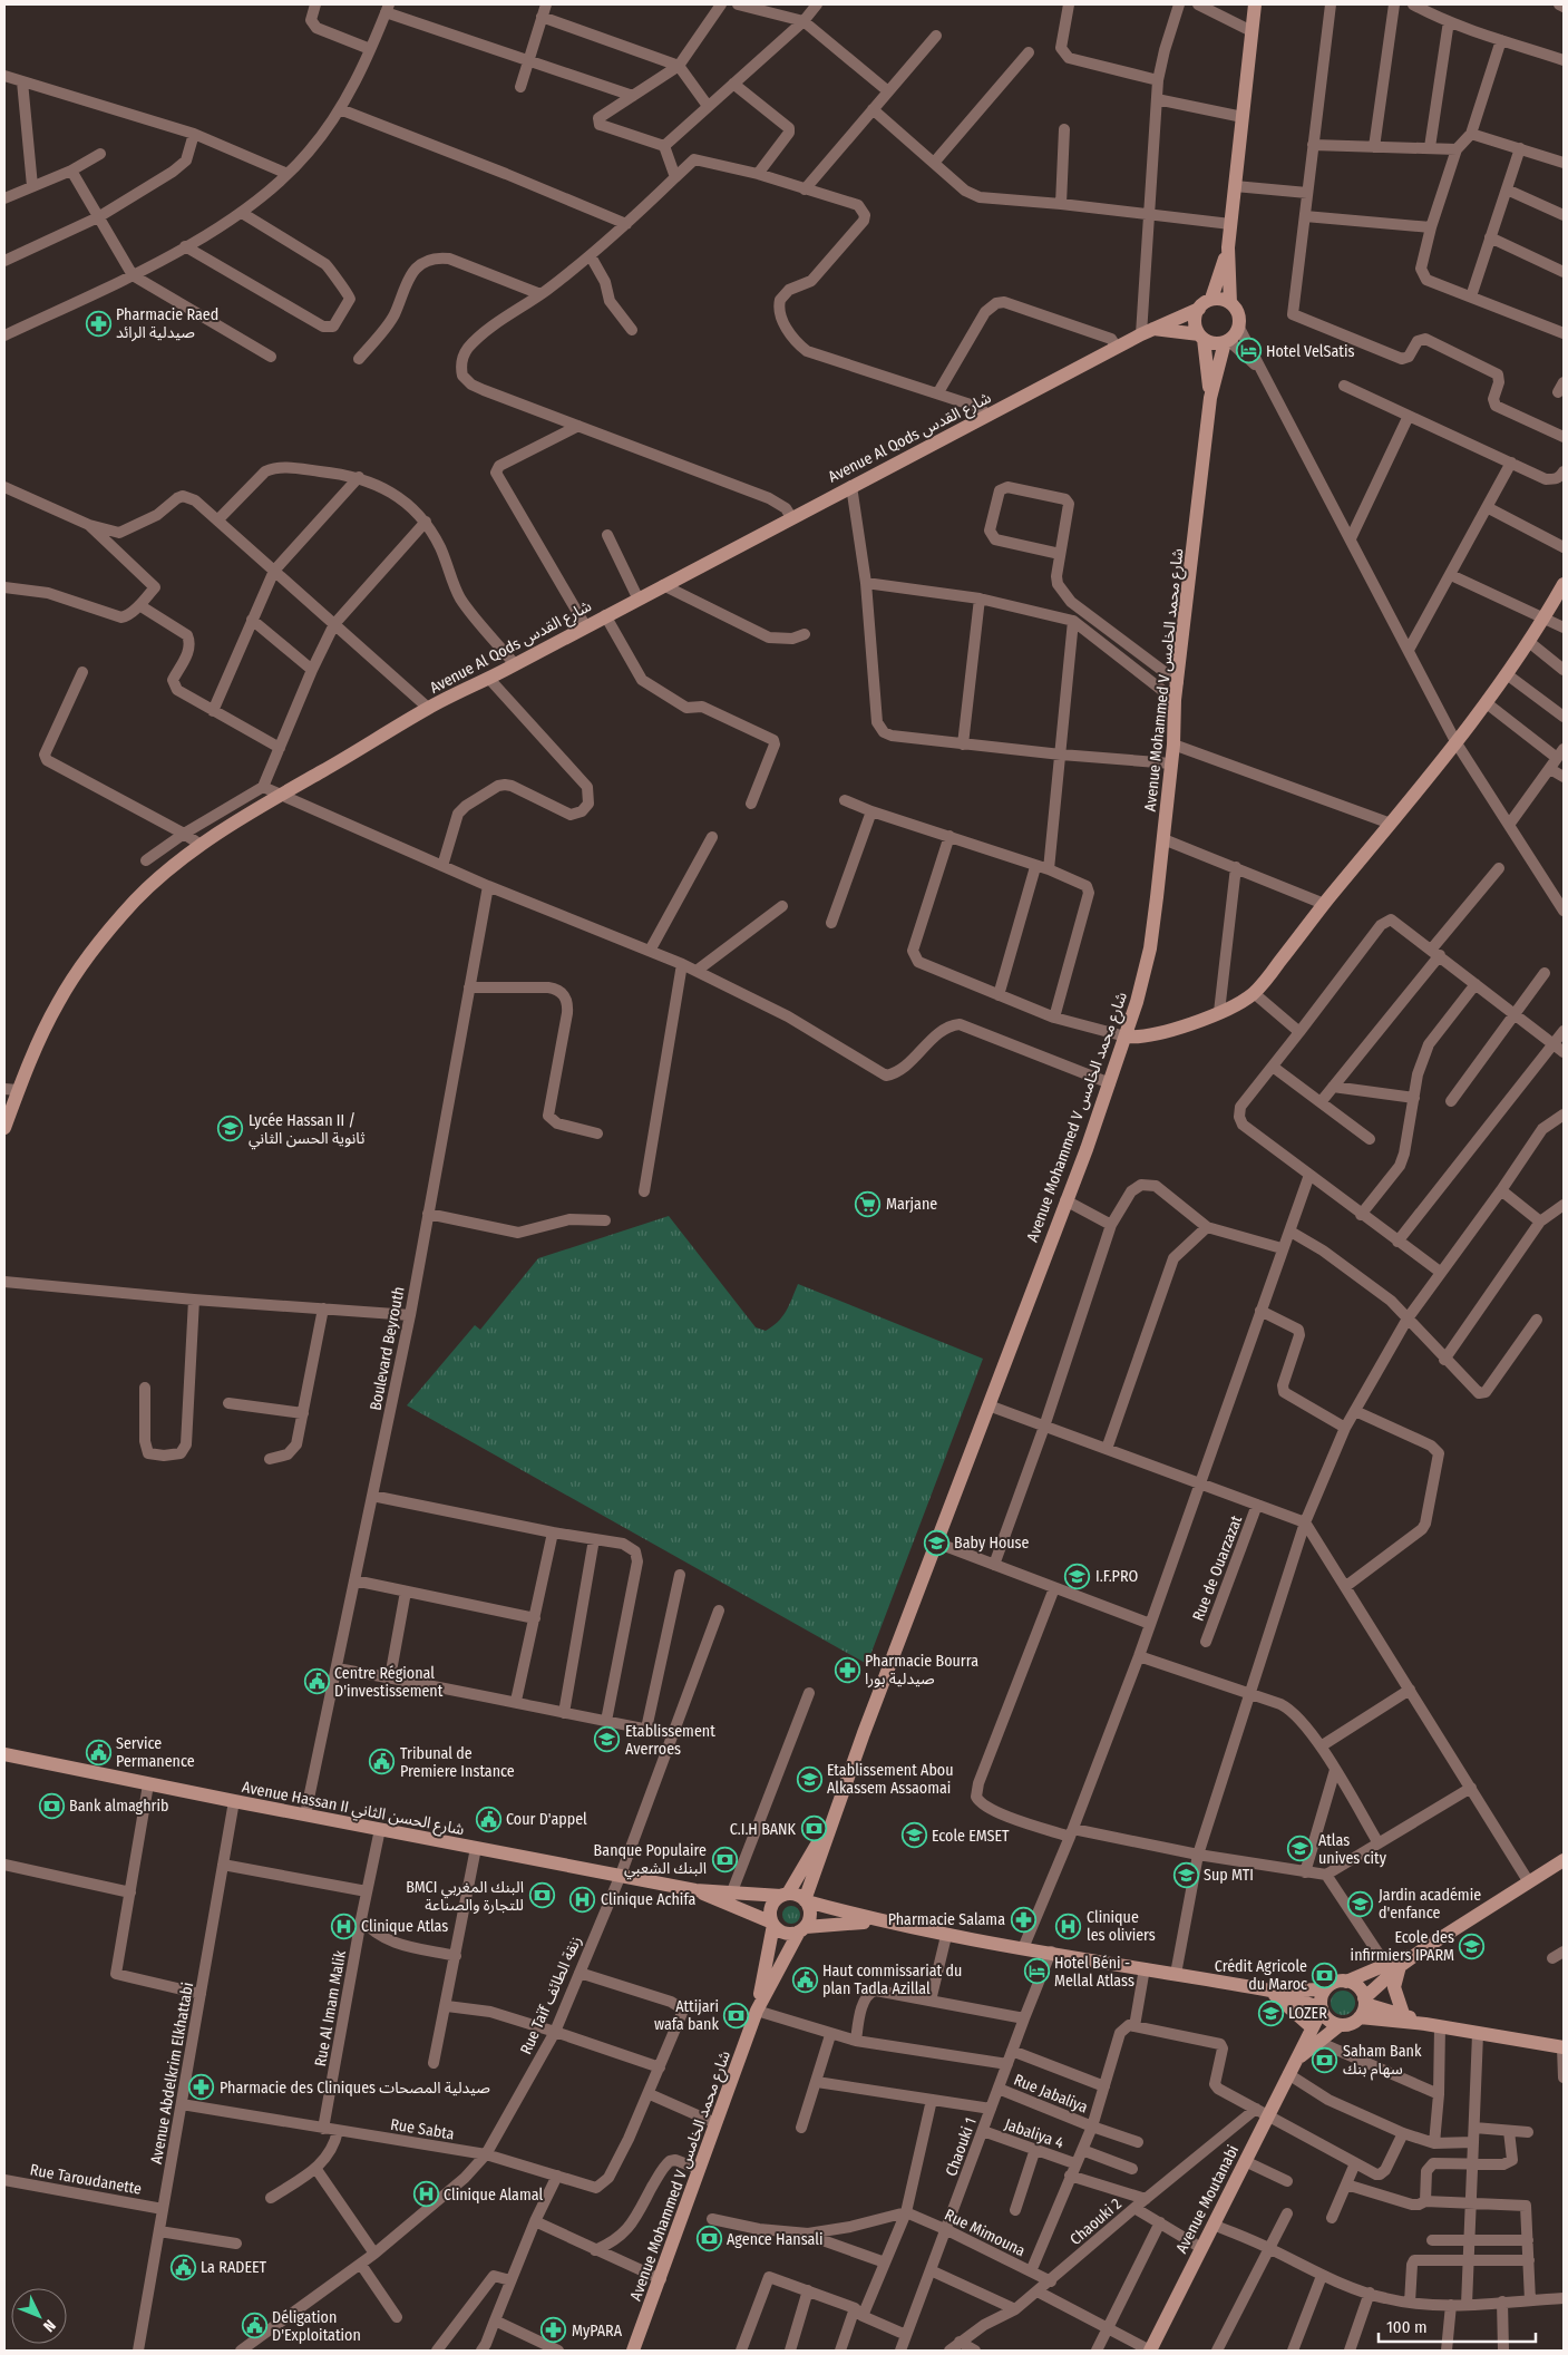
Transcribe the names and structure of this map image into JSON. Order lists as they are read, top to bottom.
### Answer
{
  "streets": {
    "street": [
      "Avenue Al Qods شارع القدس",
      "Avenue Mohammed V شارع محمد الخامس",
      "Boulevard Beyrouth",
      "Rue de Ouarzazat",
      "Avenue Hassan II شارع الحسن الثاني",
      "Rue Taïf زنقة الطائف",
      "Rue Al Imam Malik",
      "Avenue Abdelkrim Elkhattabi",
      "Rue Jabaliya",
      "Rue Sabta",
      "Jabaliya 4",
      "Chaouki 1",
      "Rue Taroudanette",
      "Avenue Moutanabi",
      "Chaouki 2",
      "Rue Mimouna"
    ]
  },
  "crossings": [
    ["Avenue Al Qods شارع القدس", "Avenue Mohammed V شارع محمد الخامس"],
    ["Boulevard Beyrouth", "Avenue Hassan II شارع الحسن الثاني"],
    ["Avenue Hassan II شارع الحسن الثاني", "Rue Taïf زنقة الطائف"],
    ["Avenue Hassan II شارع الحسن الثاني", "Rue Al Imam Malik"],
    ["Avenue Hassan II شارع الحسن الثاني", "Avenue Abdelkrim Elkhattabi"],
    ["Rue Taïf زنقة الطائف", "Rue Sabta"],
    ["Rue Al Imam Malik", "Rue Sabta"],
    ["Avenue Abdelkrim Elkhattabi", "Rue Sabta"],
    ["Avenue Abdelkrim Elkhattabi", "Rue Taroudanette"],
    ["Rue Jabaliya", "Jabaliya 4"],
    ["Rue Jabaliya", "Chaouki 1"],
    ["Rue Jabaliya", "Rue Mimouna"],
    ["Jabaliya 4", "Chaouki 1"],
    ["Chaouki 1", "Rue Mimouna"],
    ["Avenue Moutanabi", "Chaouki 2"],
    ["Chaouki 2", "Rue Mimouna"]
  ],
  "places": {
    "pharmacy": [
      "Pharmacie Raed صيدلية الرائد",
      "Pharmacie Bourra صيدلية بورا",
      "Pharmacie Salama",
      "Pharmacie des Cliniques صيدلية المصحات",
      "MyPARA"
    ],
    "hotel": ["Hotel VelSatis", "Hotel Béni - Mellal Atlass"],
    "school or university": [
      "Lycée Hassan II / ثانوية الحسن الثاني",
      "Baby House",
      "I.F.PRO",
      "Etablissement Averroes",
      "Etablissement Abou Alkassem Assaomai",
      "Ecole EMSET",
      "Atlas unives city",
      "Sup MTI",
      "Jardin académie d'enfance",
      "Ecole des infirmiers IPARM",
      "LOZER"
    ],
    "supermarket": ["Marjane"],
    "public building": [
      "Centre Régional D'investissement",
      "Service Permanence",
      "Tribunal de Premiere Instance",
      "Cour D'appel",
      "Haut commissariat du plan Tadla Azillal",
      "La RADEET",
      "Déligation D'Exploitation"
    ],
    "bank": [
      "Bank almaghrib",
      "C.I.H BANK",
      "Banque Populaire البنك الشعبي",
      "BMCI البنك المغربي للتجارة والصناعة",
      "Crédit Agricole du Maroc",
      "Attijari wafa bank",
      "Saham Bank سهام بنك",
      "Agence Hansali"
    ],
    "hospital": [
      "Clinique Achifa",
      "Clinique Atlas",
      "Clinique les oliviers",
      "Clinique Alamal"
    ]
  },
  "scale_bar": "100 m",
  "north": "bottom right"
}
